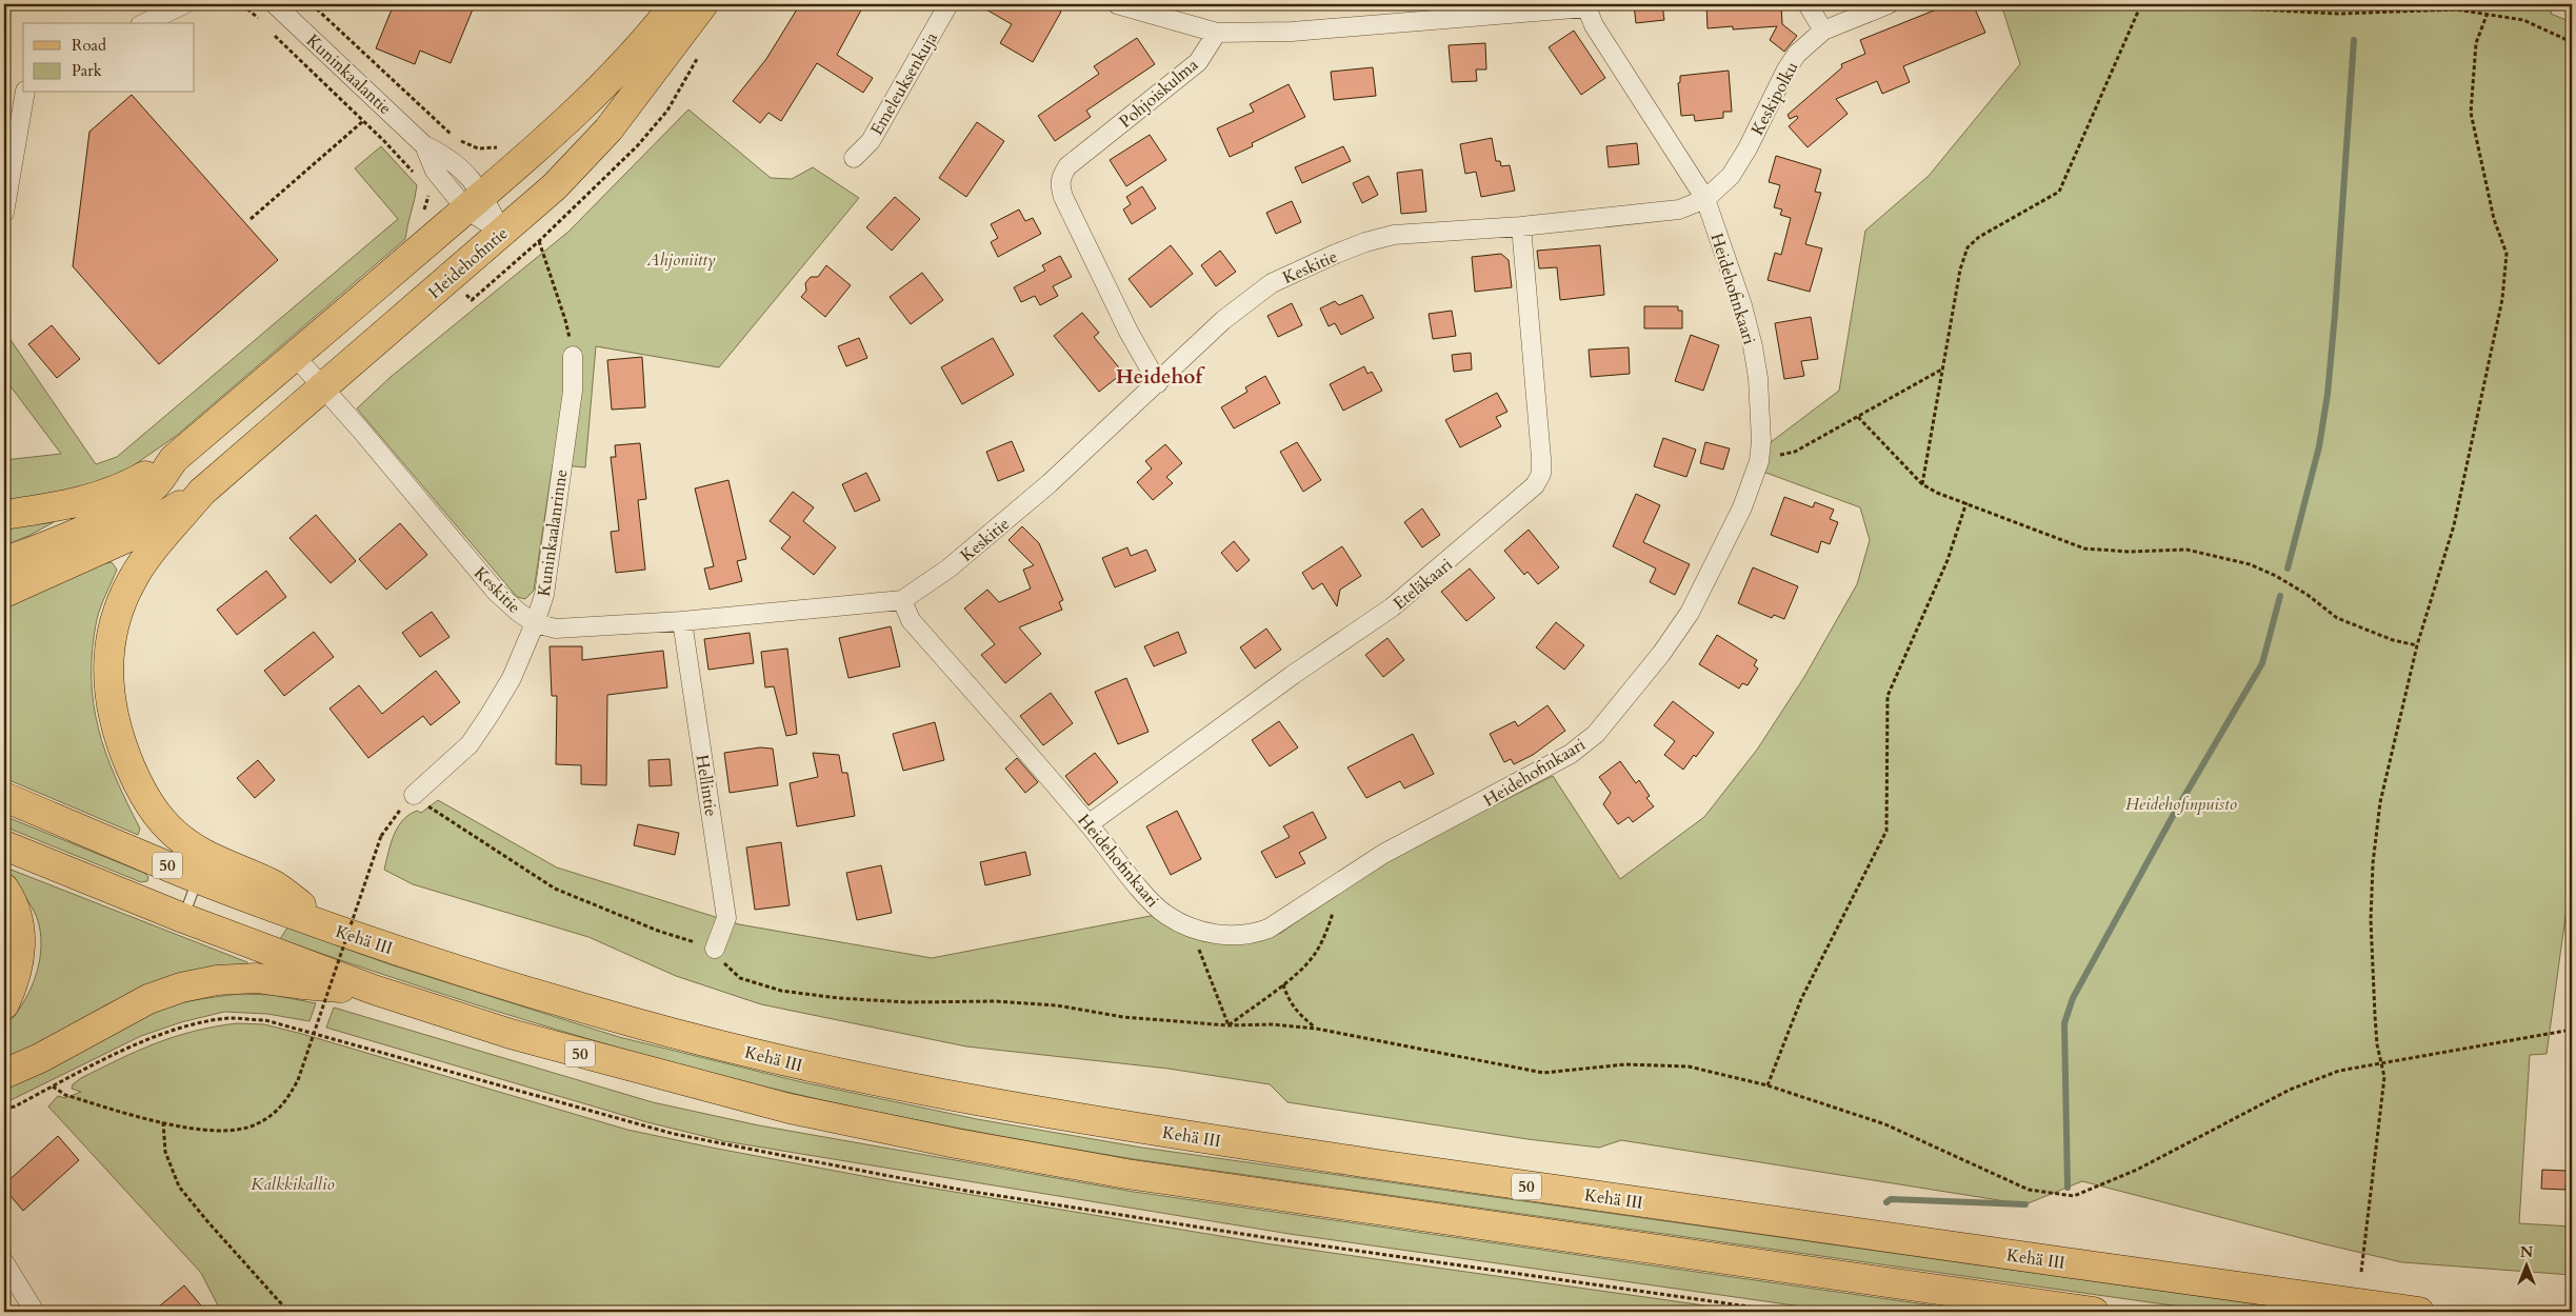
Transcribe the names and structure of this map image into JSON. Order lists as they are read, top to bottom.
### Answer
{
  "streets": {
    "main road": ["Heidehofintie", "50", "Kehä III"],
    "street": [
      "Kuninkaalantie",
      "Emeleuksenkuja",
      "Pohjoiskulma",
      "Keskipolku",
      "Keskitie",
      "Heidehofinkaari",
      "Kuninkaalanrinne",
      "Eteläkaari",
      "Hellintie"
    ]
  },
  "crossings": [
    ["Kuninkaalantie", "Heidehofintie"],
    ["Pohjoiskulma", "Keskitie"],
    ["Keskipolku", "Keskitie"],
    ["Keskipolku", "Heidehofinkaari"],
    ["Heidehofintie", "Keskitie"],
    ["Keskitie", "Heidehofinkaari"],
    ["Keskitie", "Kuninkaalanrinne"],
    ["Keskitie", "Eteläkaari"],
    ["Keskitie", "Hellintie"],
    ["Heidehofinkaari", "Eteläkaari"]
  ],
  "districts": ["Heidehof"],
  "parks": ["Ahjoniitty", "Heidehofinpuisto", "Kalkkikallio"],
  "legend": ["Road", "Park"],
  "north": "top"
}
